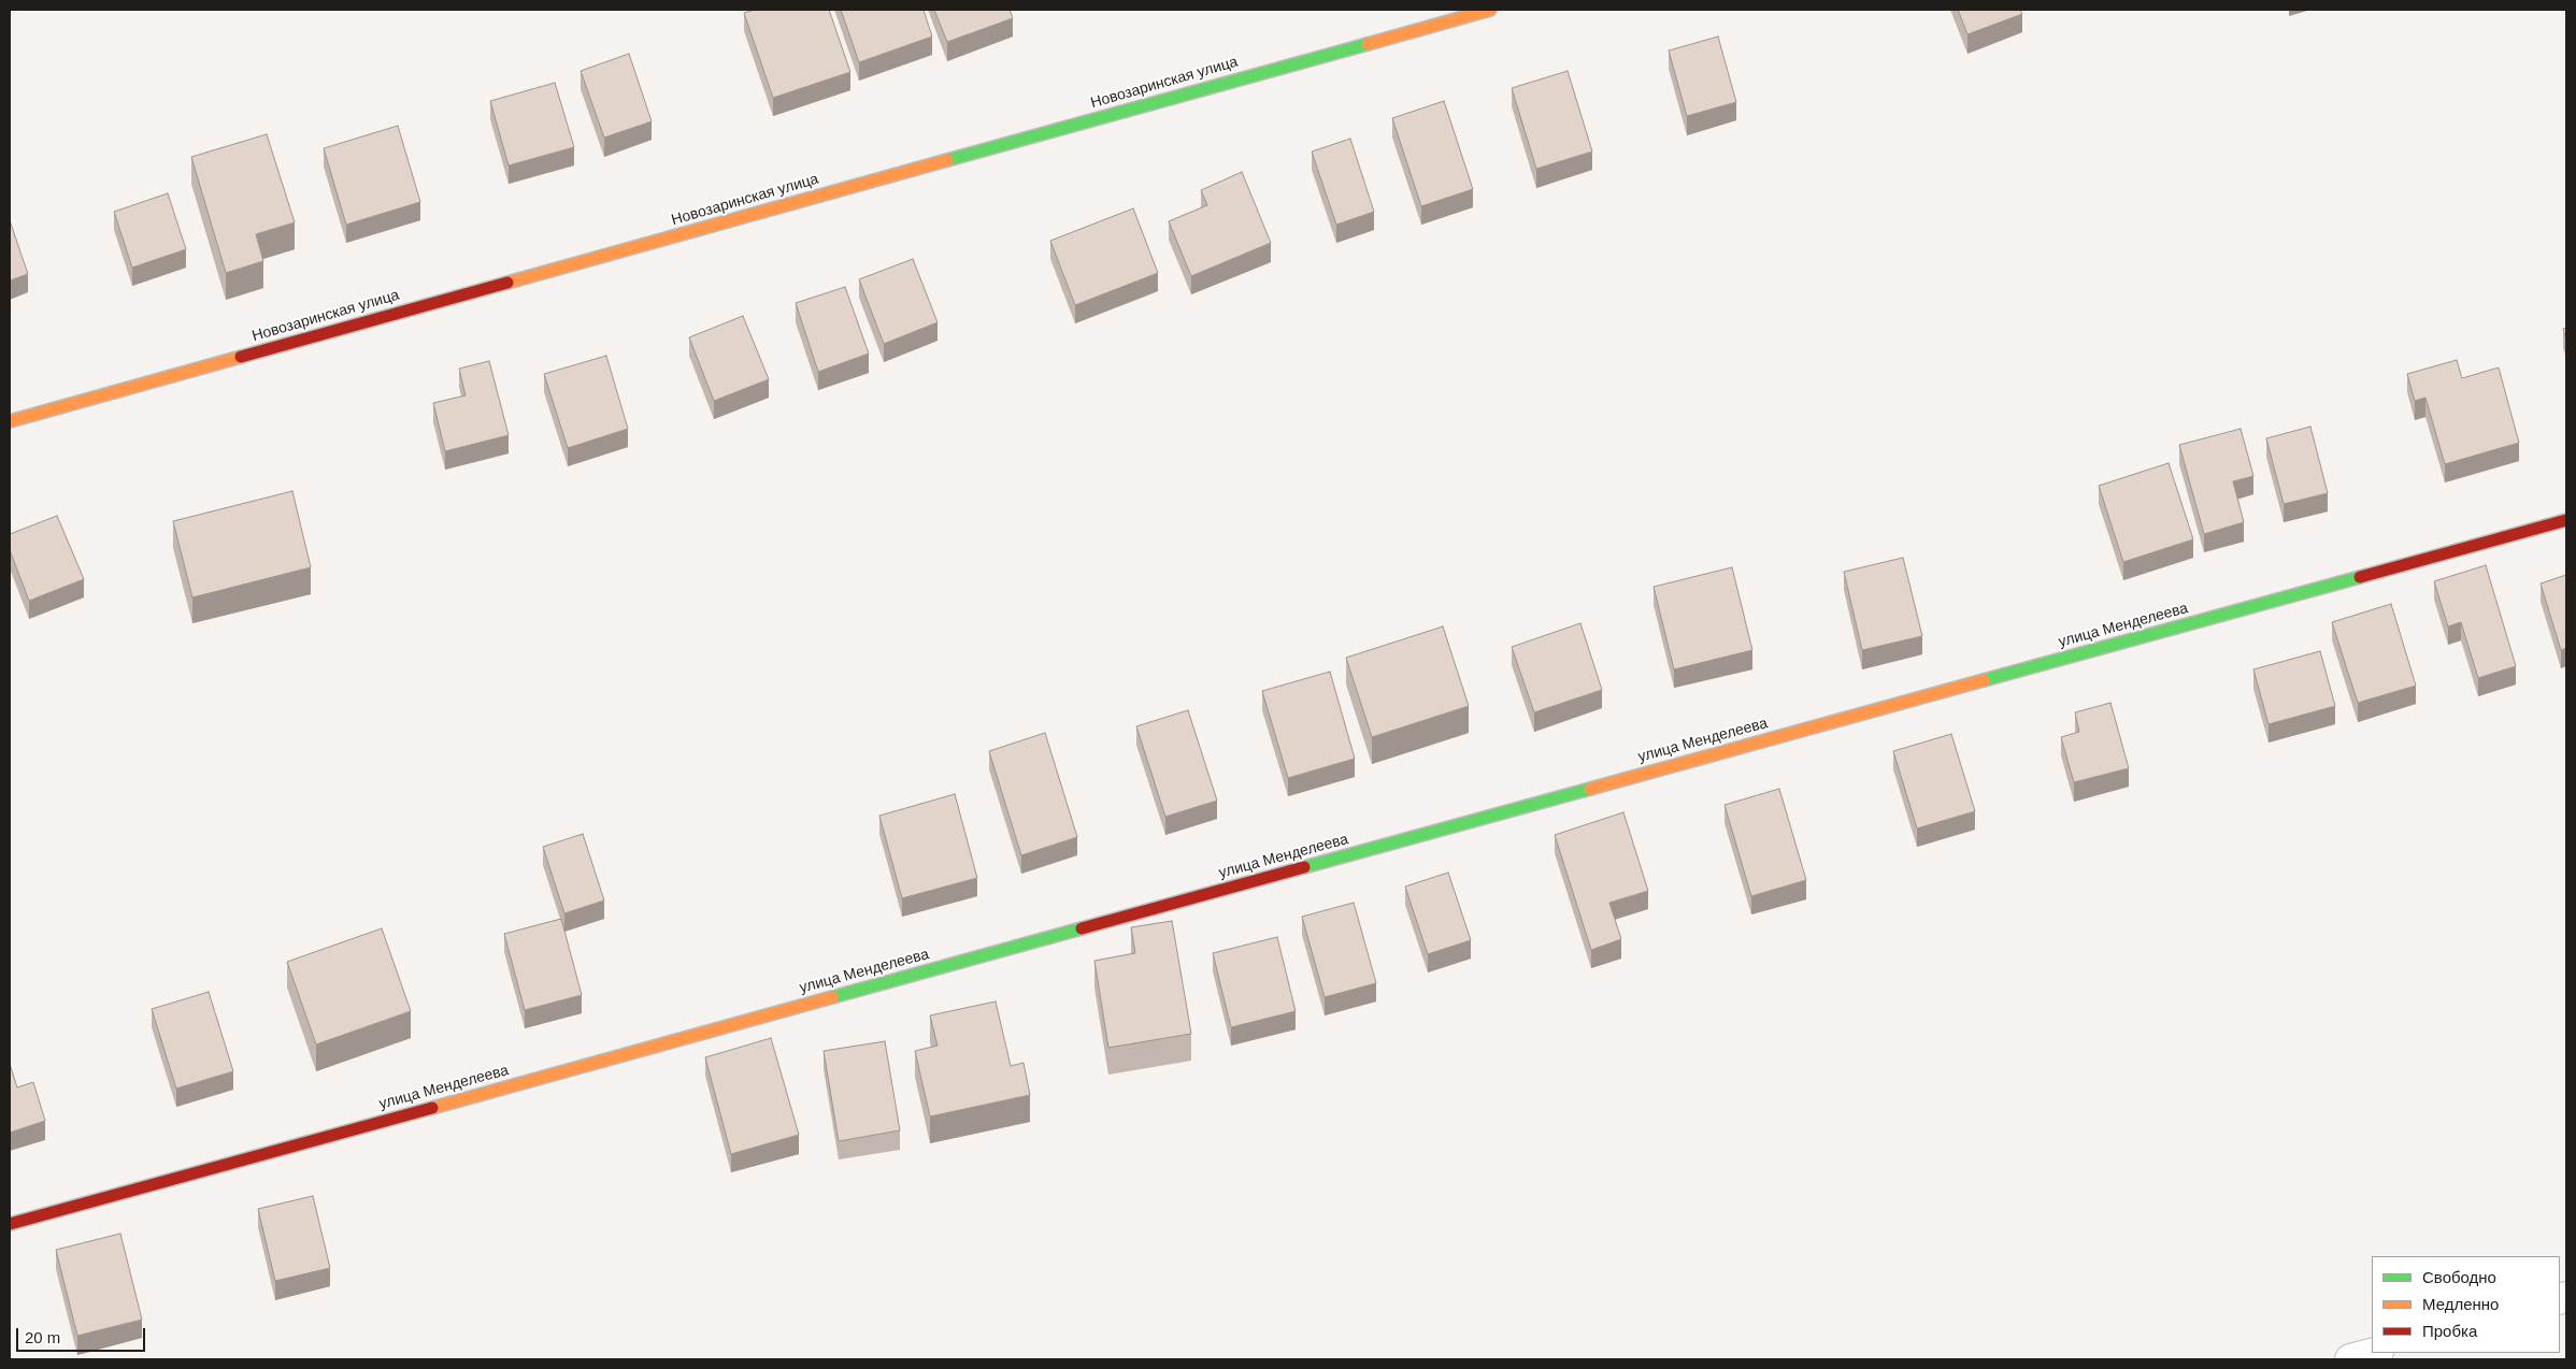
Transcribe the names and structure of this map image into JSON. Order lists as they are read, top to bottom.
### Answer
{
  "streets": {
    "street": ["Новозаринская улица", "улица Менделеева"]
  },
  "legend": ["Свободно", "Медленно", "Пробка"],
  "scale_bar": "20 m"
}
